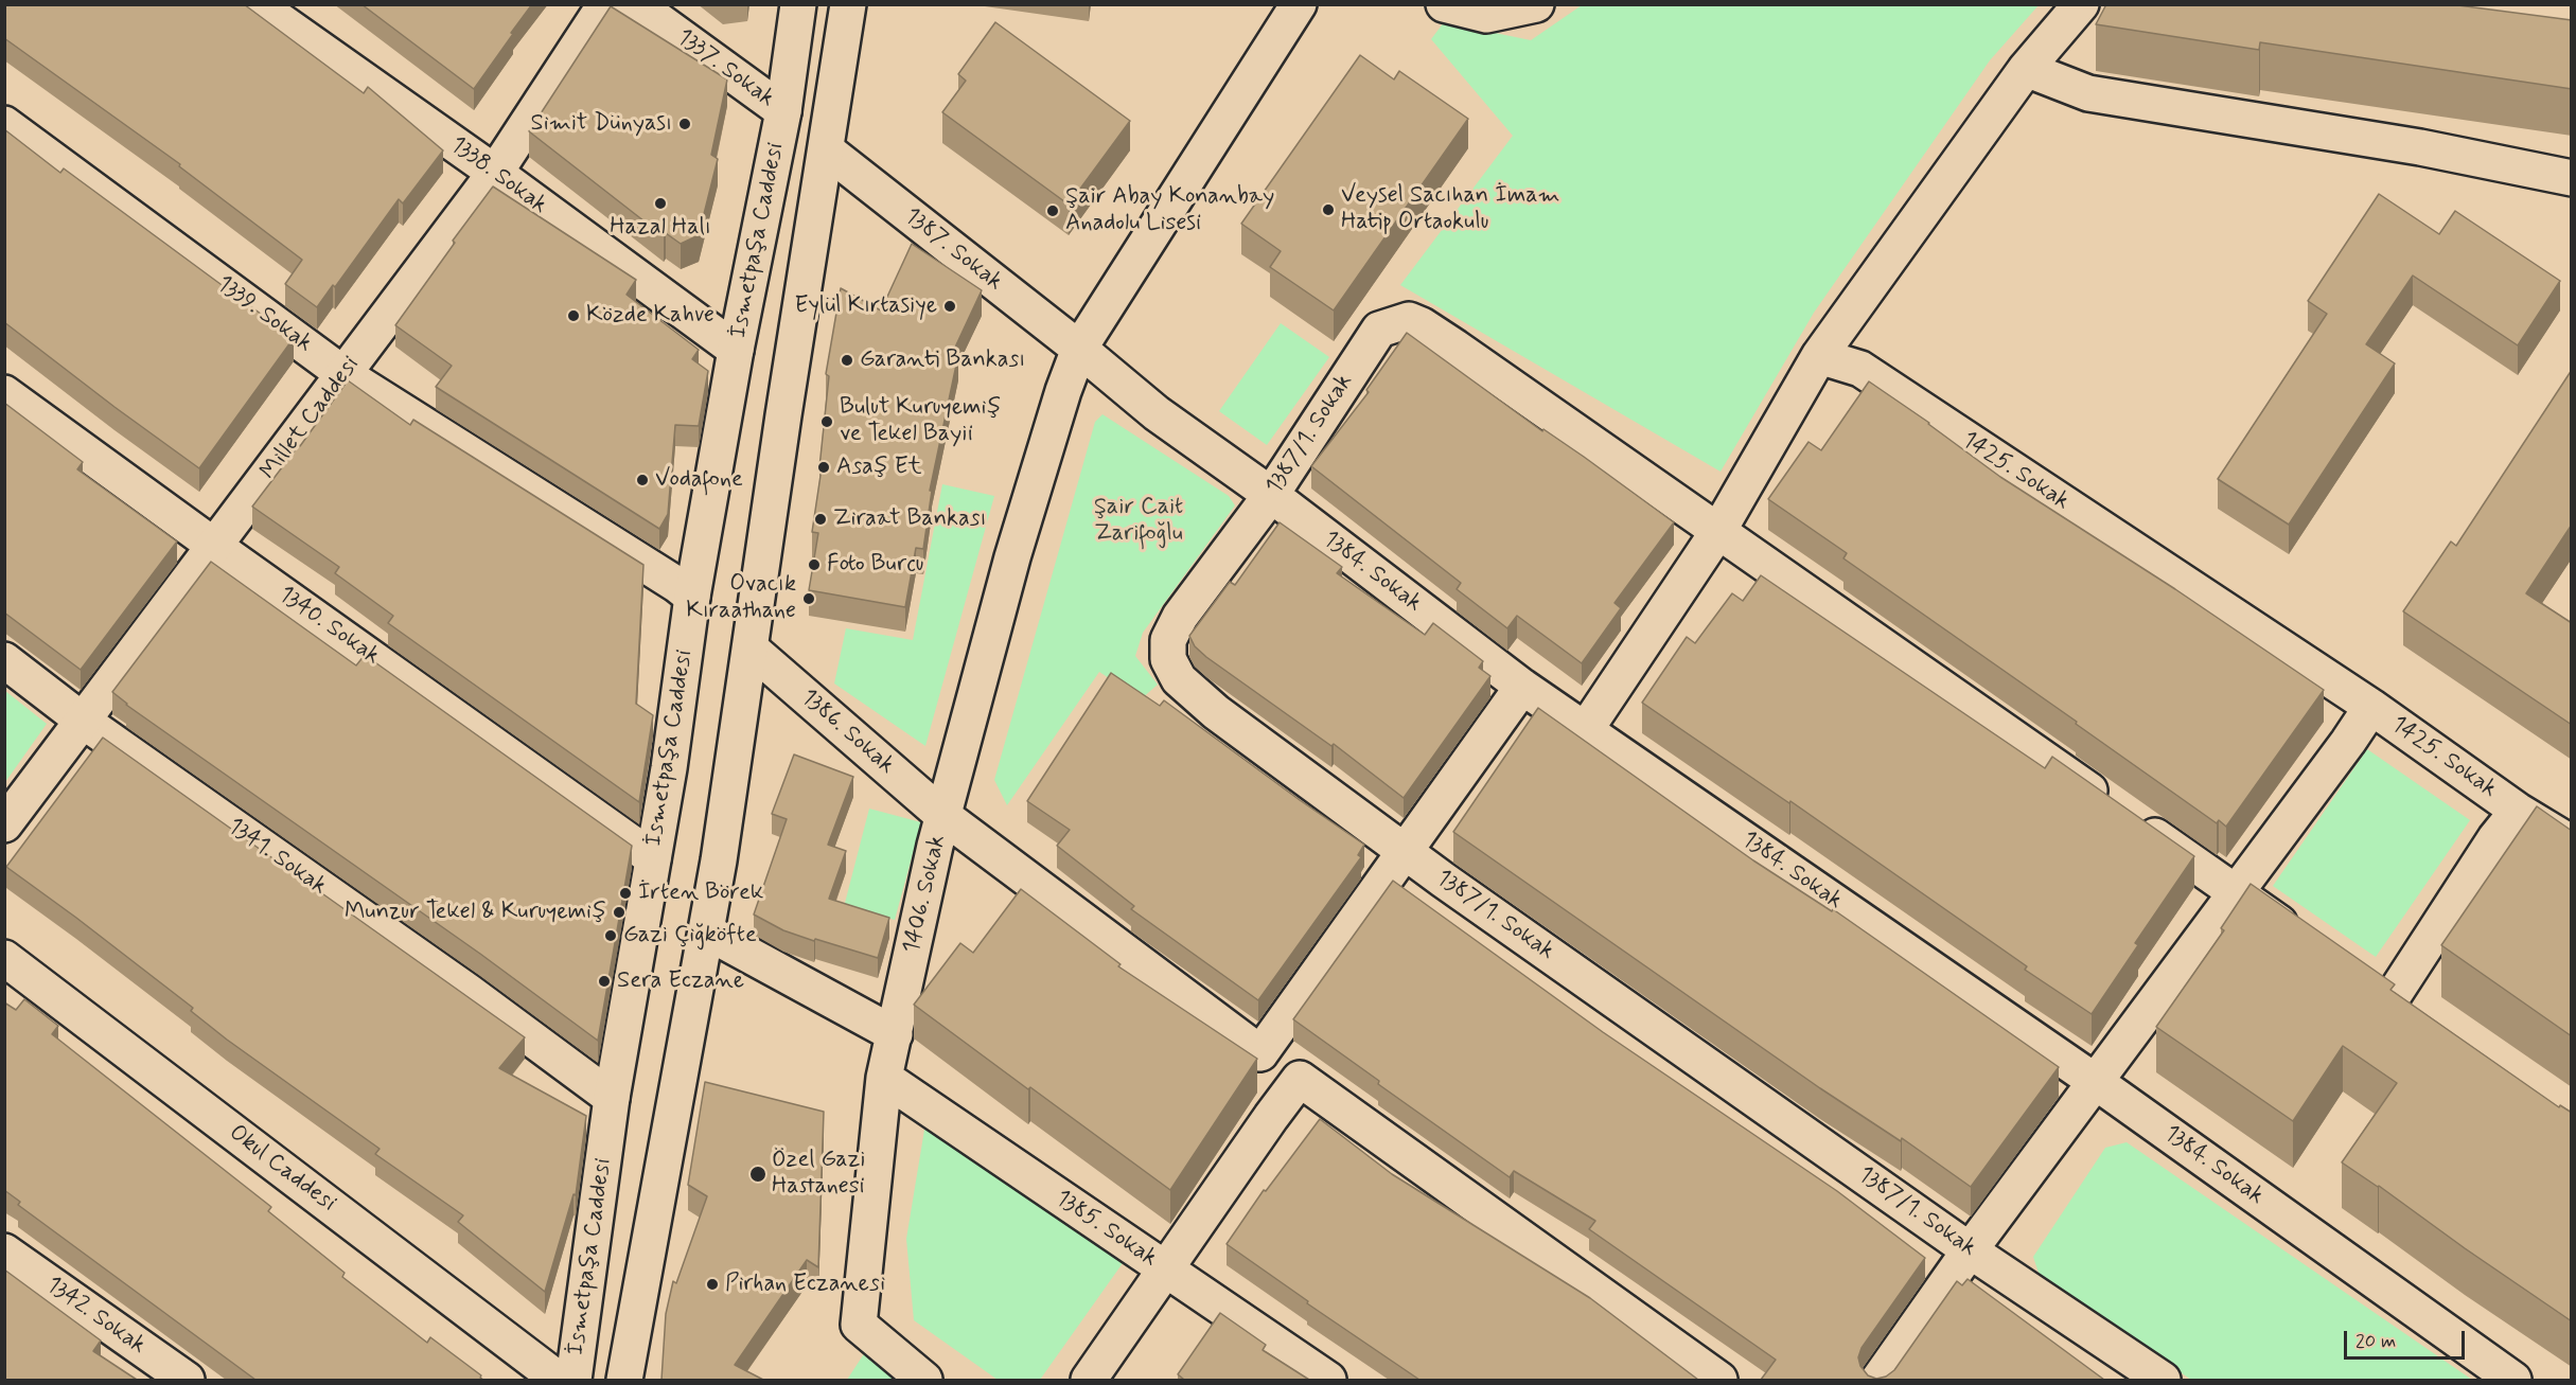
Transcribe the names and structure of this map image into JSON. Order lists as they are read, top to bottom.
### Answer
{
  "streets": {
    "street": [
      "1337. Sokak",
      "1338. Sokak",
      "İsmetpaşa Caddesi",
      "1387. Sokak",
      "1339. Sokak",
      "Millet Caddesi",
      "1387/1. Sokak",
      "1425. Sokak",
      "1384. Sokak",
      "1340. Sokak",
      "1386. Sokak",
      "1341. Sokak",
      "1406. Sokak",
      "Okul Caddesi",
      "1385. Sokak",
      "1342. Sokak"
    ]
  },
  "crossings": [
    ["1337. Sokak", "İsmetpaşa Caddesi"],
    ["1338. Sokak", "İsmetpaşa Caddesi"],
    ["1338. Sokak", "Millet Caddesi"],
    ["İsmetpaşa Caddesi", "1339. Sokak"],
    ["İsmetpaşa Caddesi", "1340. Sokak"],
    ["İsmetpaşa Caddesi", "1341. Sokak"],
    ["1387. Sokak", "1384. Sokak"],
    ["1387. Sokak", "1406. Sokak"],
    ["1339. Sokak", "Millet Caddesi"],
    ["Millet Caddesi", "1340. Sokak"],
    ["Millet Caddesi", "1341. Sokak"],
    ["1387/1. Sokak", "1384. Sokak"],
    ["1384. Sokak", "1406. Sokak"],
    ["1386. Sokak", "1406. Sokak"],
    ["1406. Sokak", "1385. Sokak"]
  ],
  "parks": ["Şair Cait Zarifoğlu"],
  "places": [
    "Simit Dünyası",
    "Hazal Halı",
    "Veysel Sacıhan İmam Hatip Ortaokulu",
    "Şair Abay Konanbay Anadolu Lisesi",
    "Eylül Kırtasiye",
    "Közde Kahve",
    "Garanti Bankası",
    "Bulut Kuruyemiş ve Tekel Bayii",
    "Asaş Et",
    "Vodafone",
    "Ziraat Bankası",
    "Foto Burcu",
    "Ovacık Kıraathane",
    "İrten Börek",
    "Munzur Tekel & Kuruyemiş",
    "Gazi Çiğköfte",
    "Sera Eczane",
    "Özel Gazi Hastanesi",
    "Pirhan Eczanesi"
  ],
  "scale_bar": "20 m"
}
